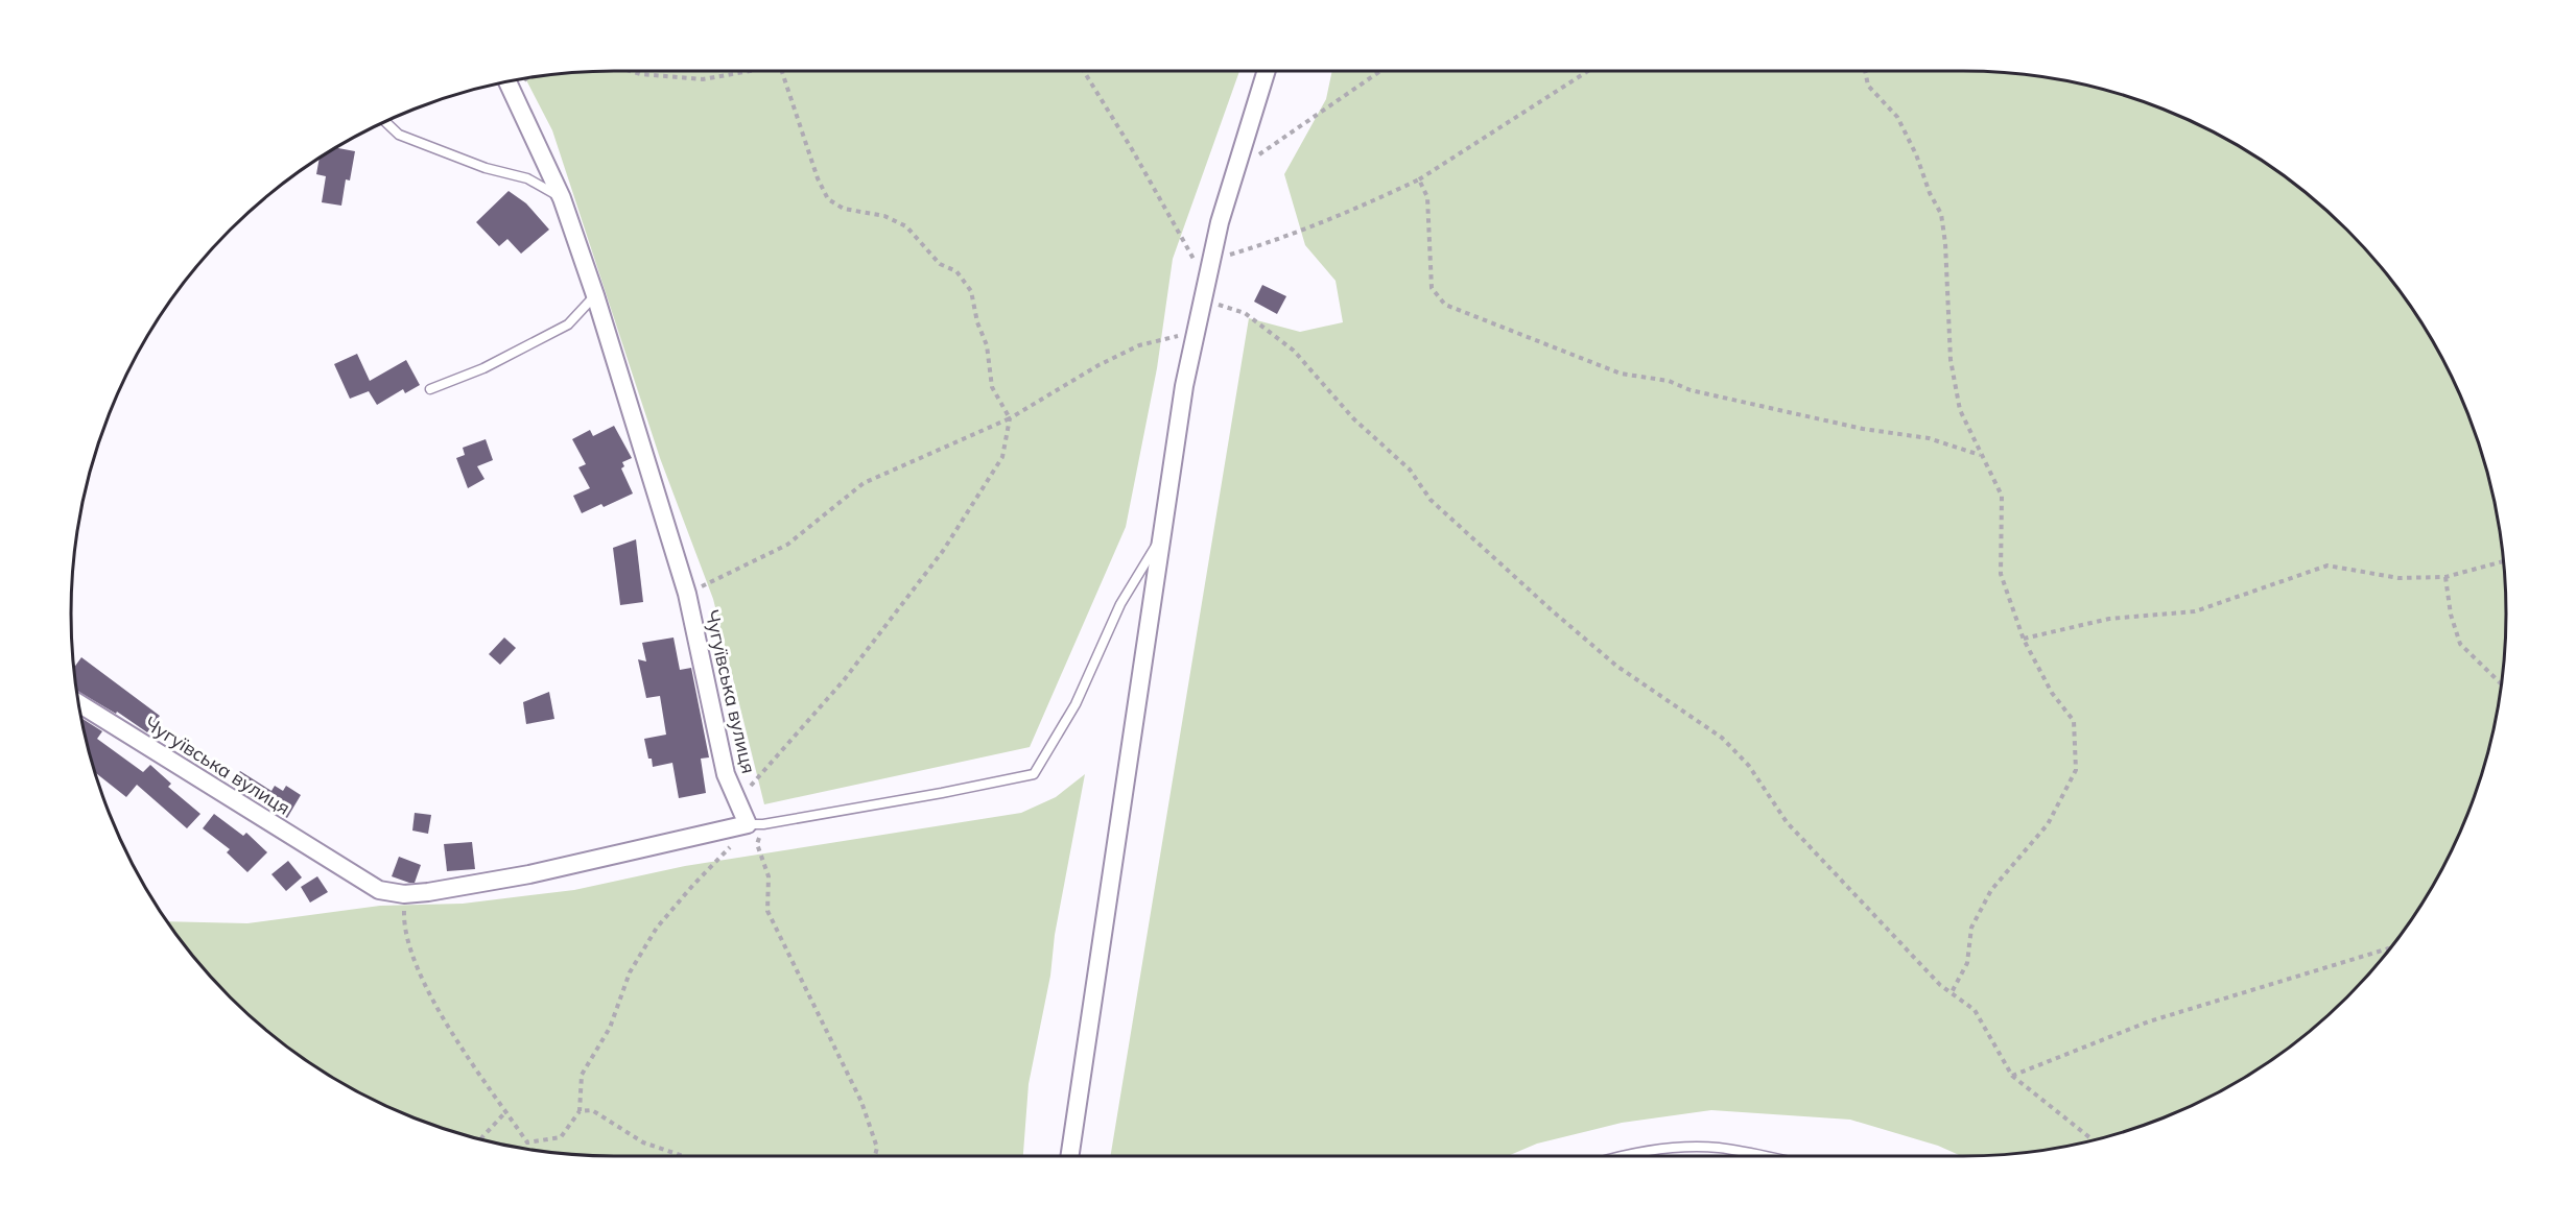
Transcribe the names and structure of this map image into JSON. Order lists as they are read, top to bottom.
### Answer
{
  "streets": {
    "street": ["Чугуївська вулиця"]
  }
}
